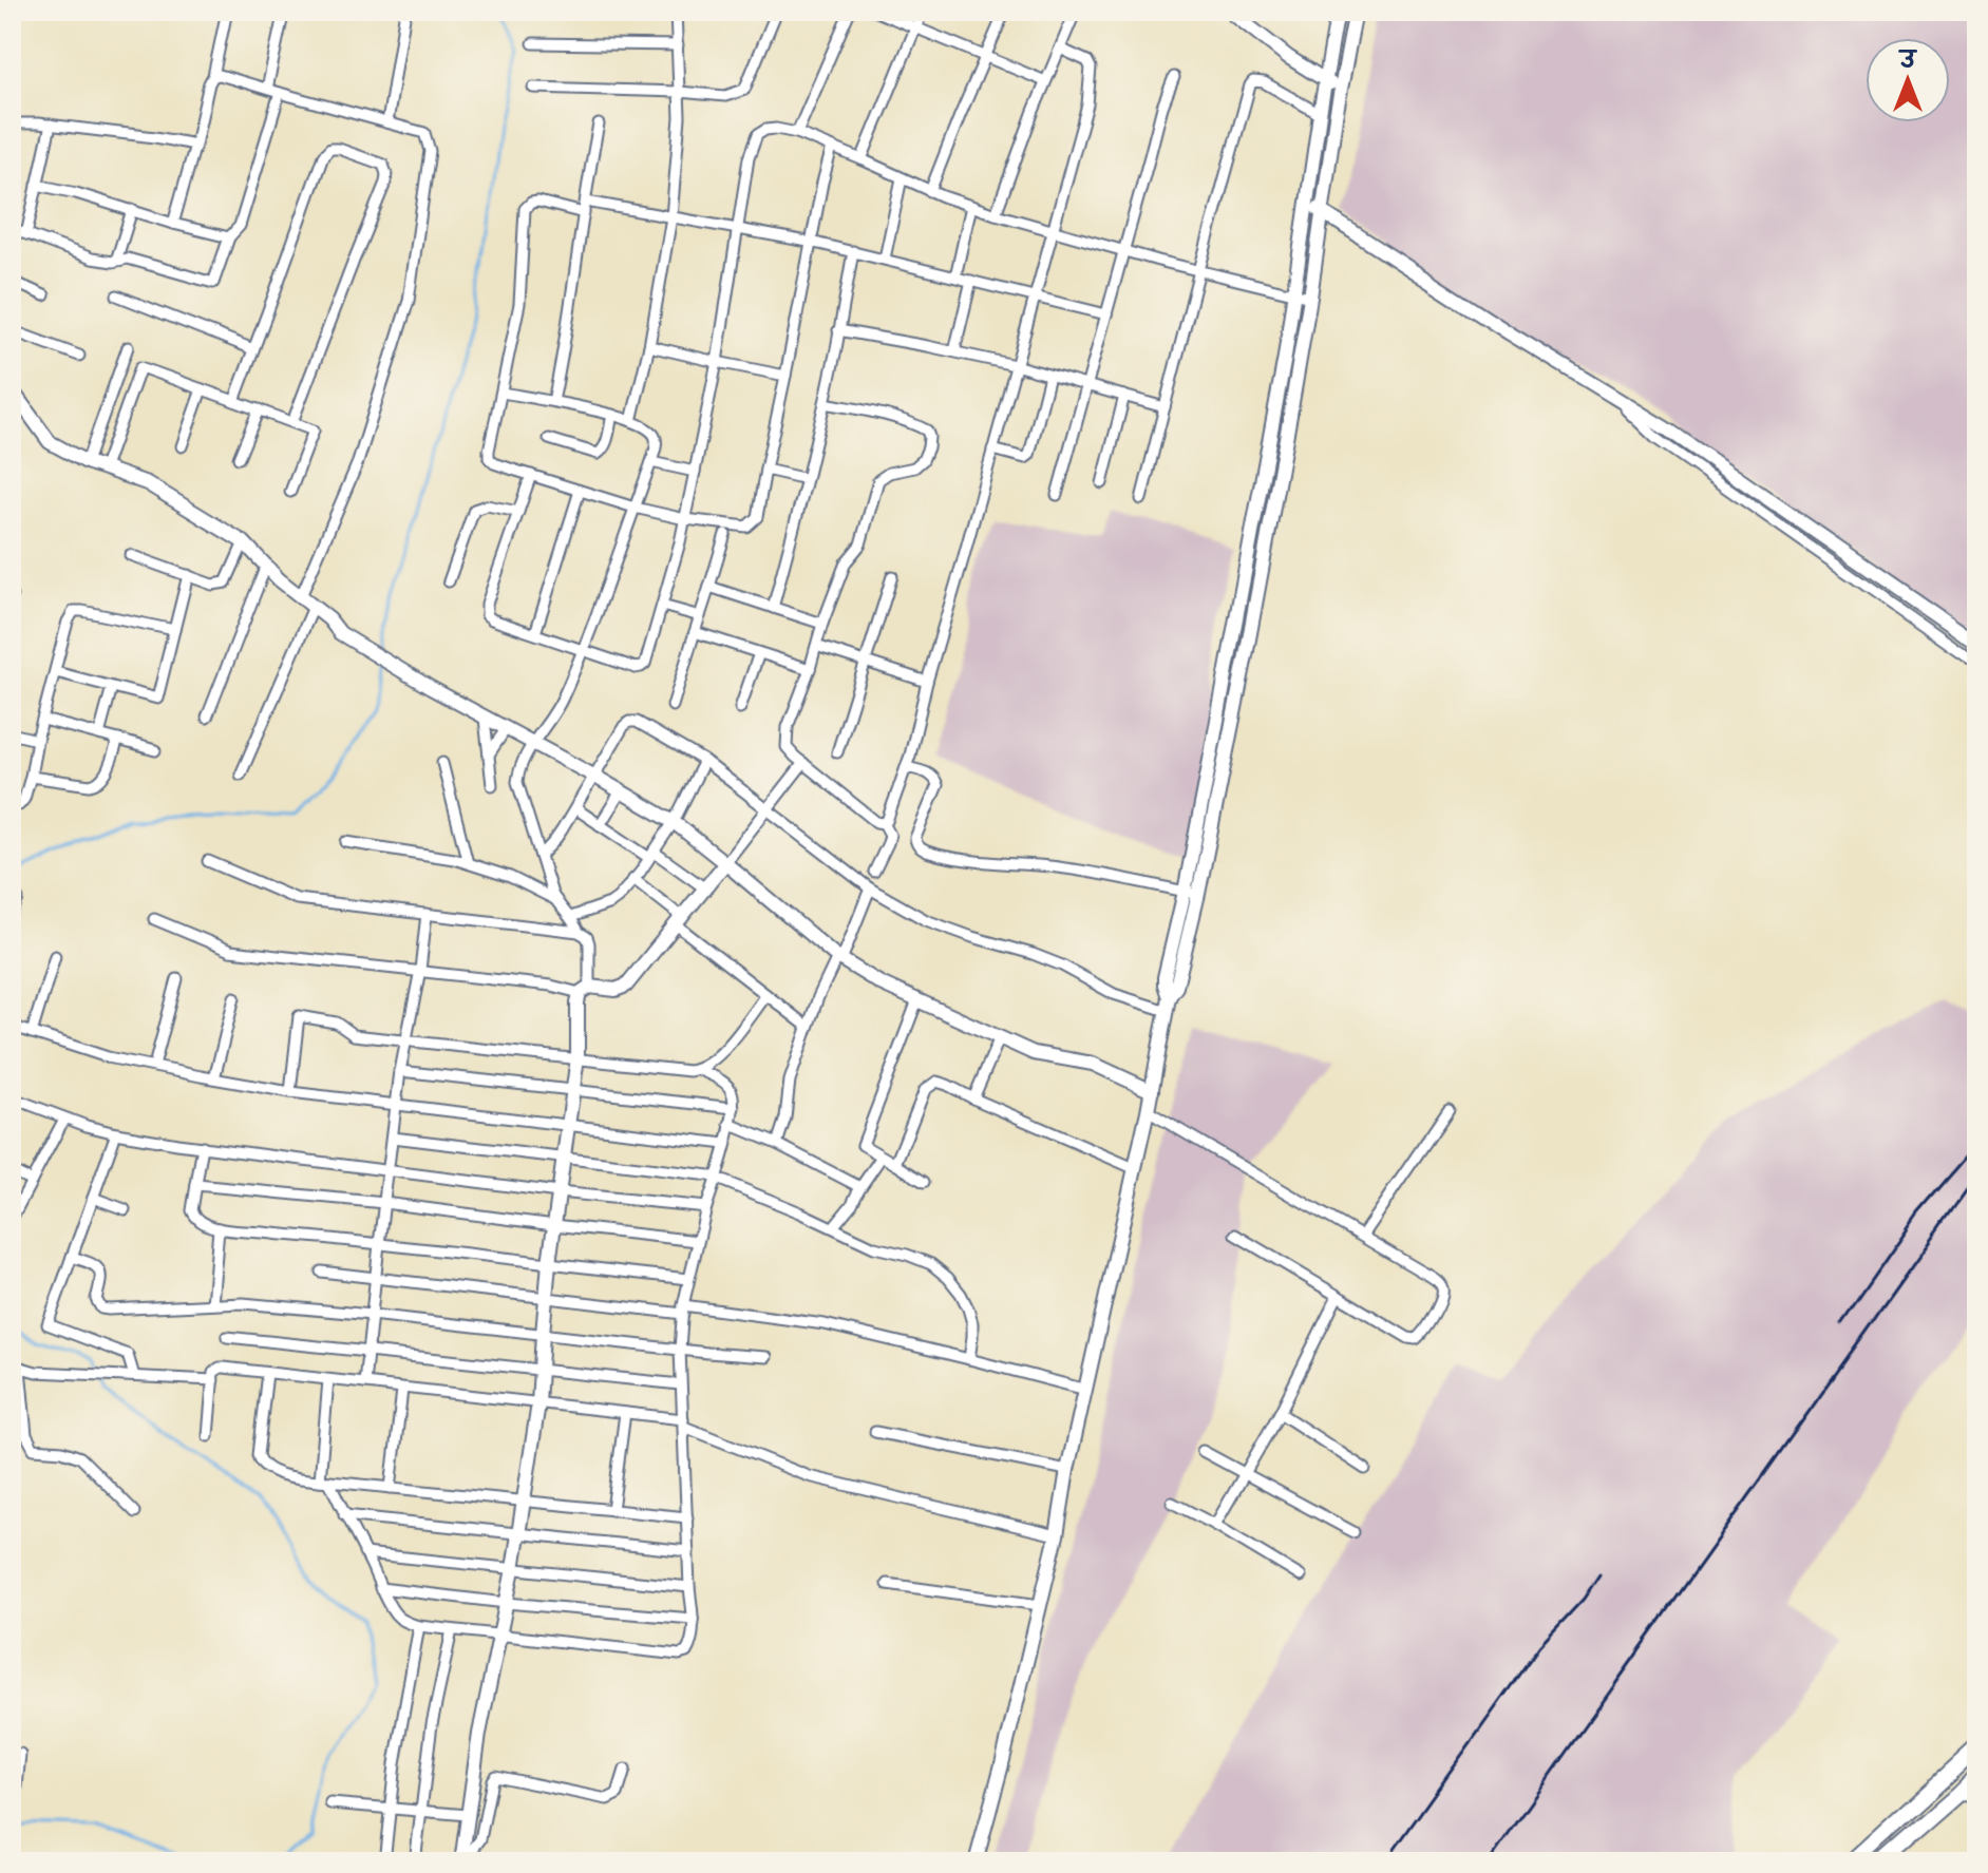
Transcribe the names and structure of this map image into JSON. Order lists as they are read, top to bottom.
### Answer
{
  "north": "top"
}
